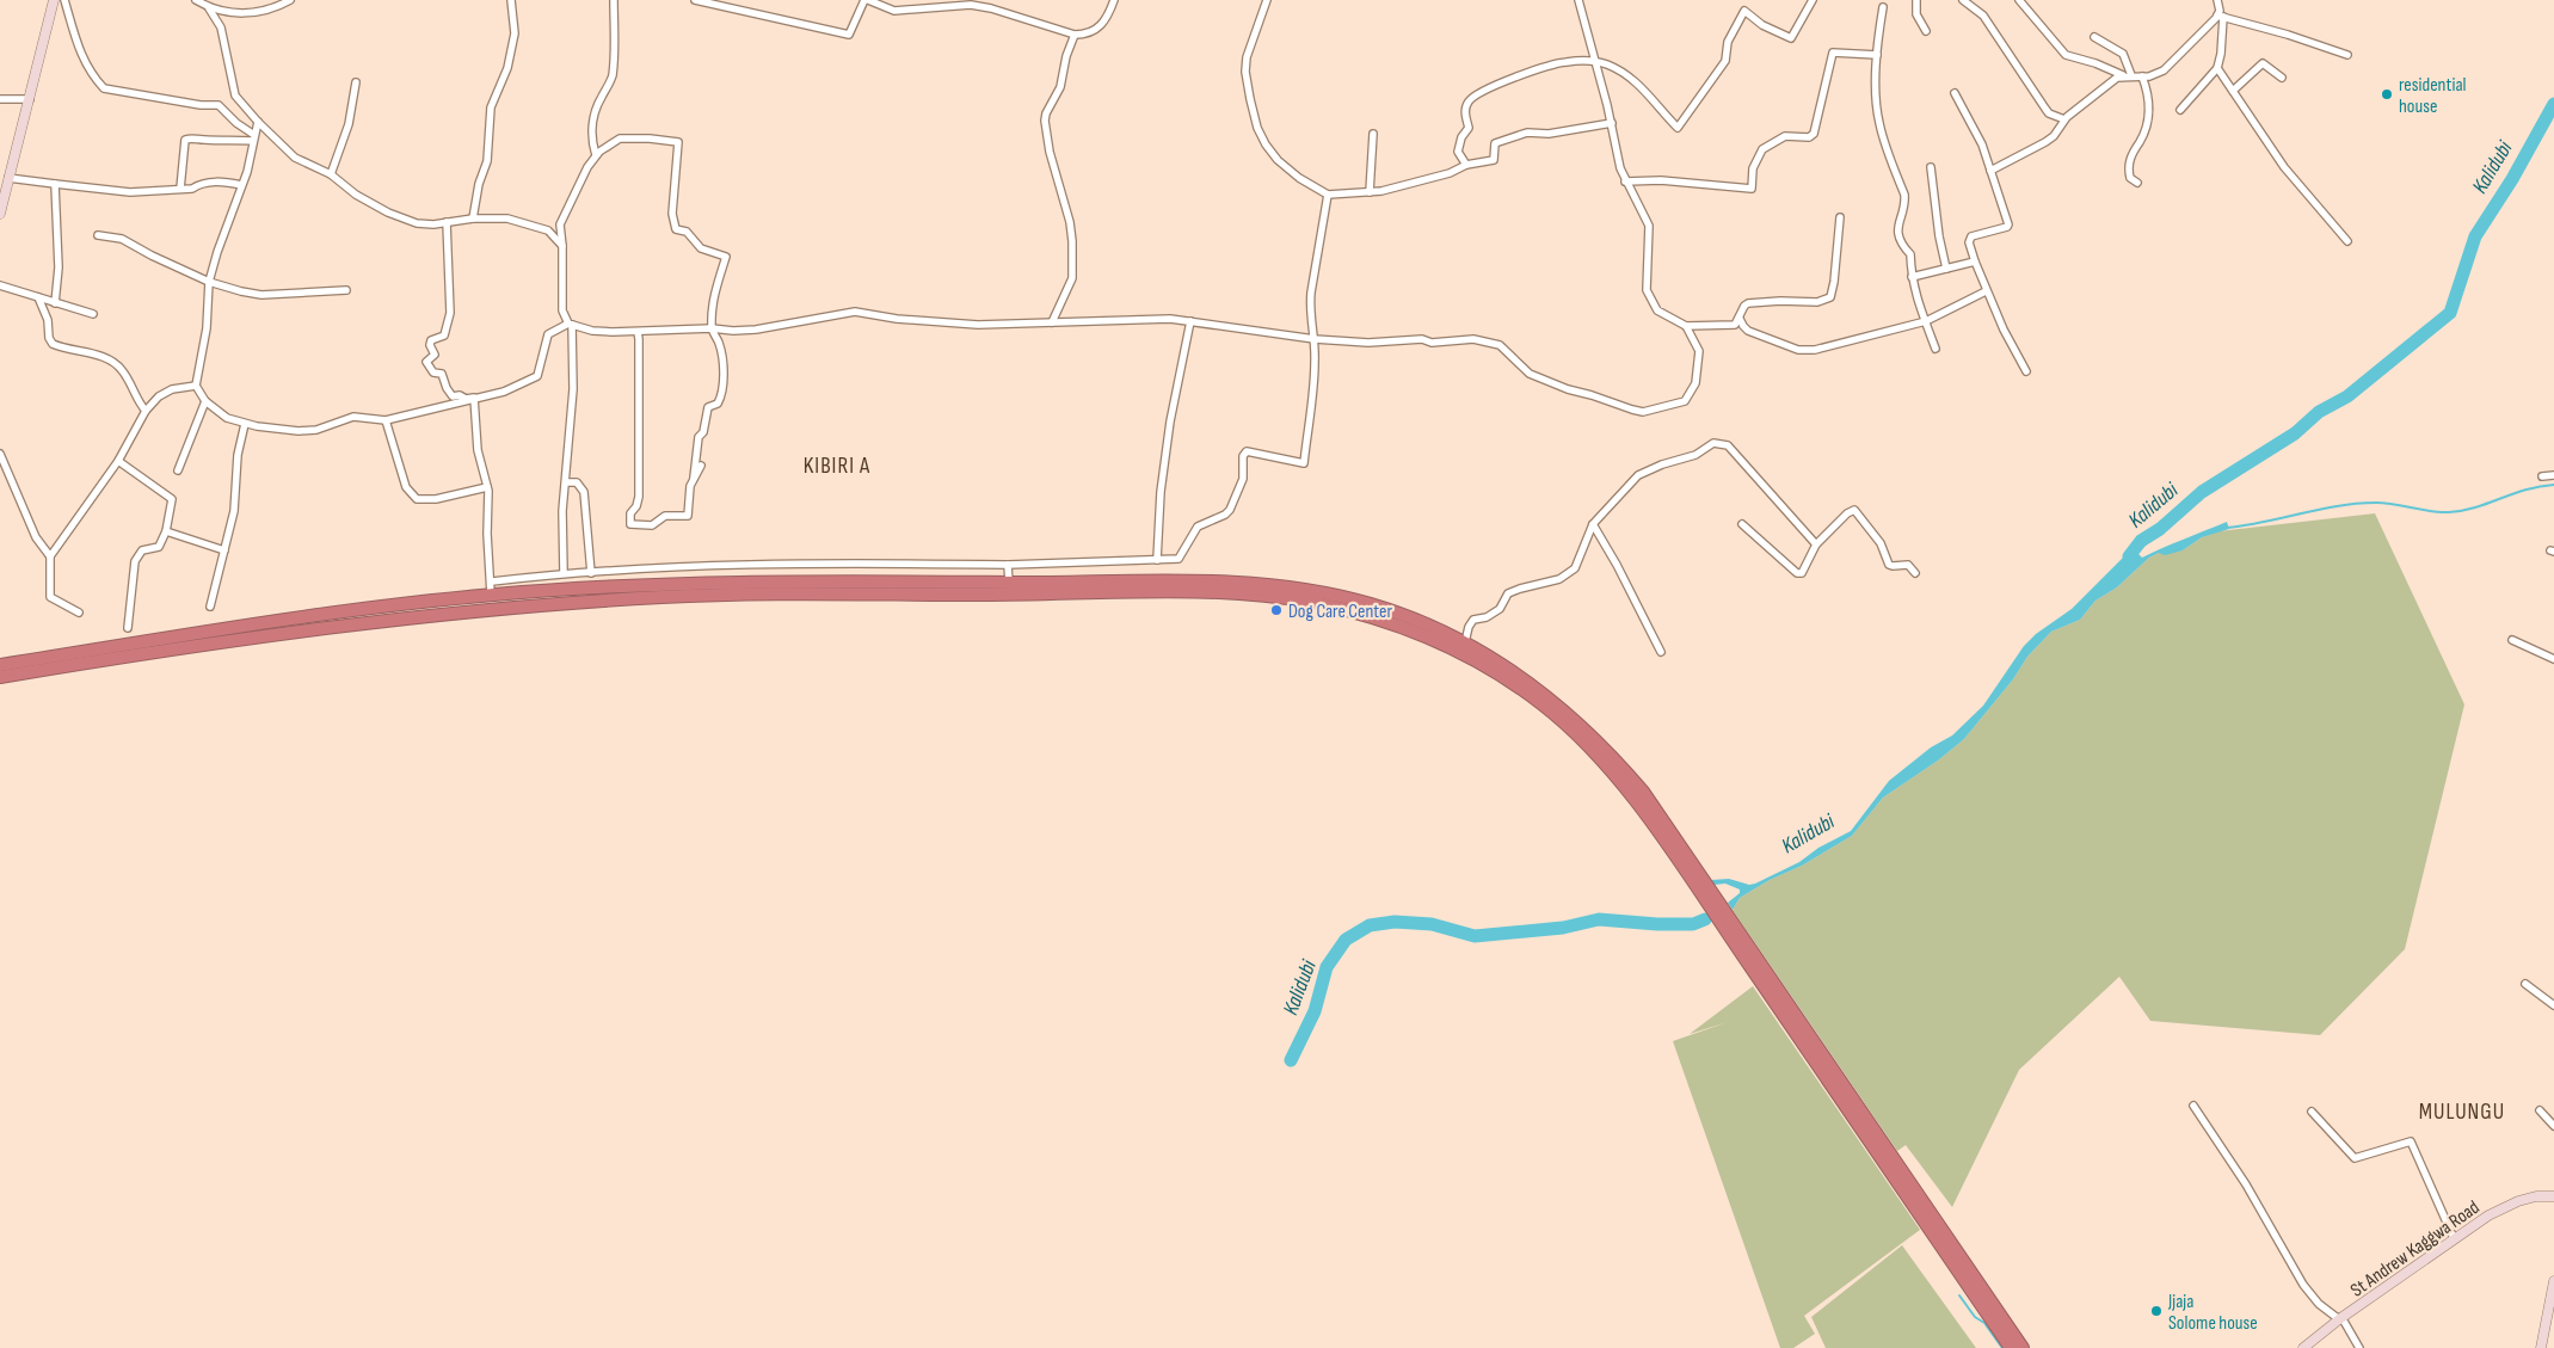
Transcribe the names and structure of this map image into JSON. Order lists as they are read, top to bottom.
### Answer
{
  "streets": {
    "street": ["St Andrew Kaggwa Road"]
  },
  "districts": ["KIBIRI A", "MULUNGU"],
  "water": ["Kalidubi"],
  "places": ["residential house", "Dog Care Center", "Jjaja Solome house"]
}
